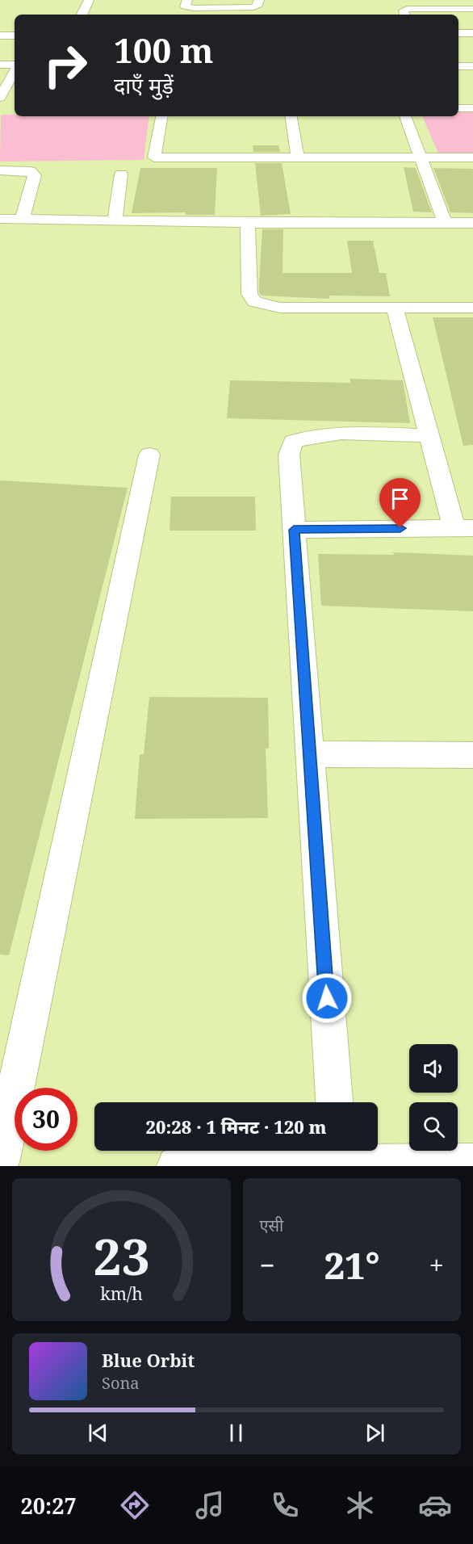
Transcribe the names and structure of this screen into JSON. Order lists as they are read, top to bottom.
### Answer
{
  "page": {
    "turn": ["100 m", "दाएँ मुड़ें"],
    "limit": "30",
    "trip": "20:28 · 1 मिनट · 120 m",
    "tile": "एसी",
    "heat": ["−", "21°", "+"],
    "song": ["Blue Orbit", "Sona"],
    "tabs": "20:27",
    "gauge": ["23", "km/h"]
  }
}
